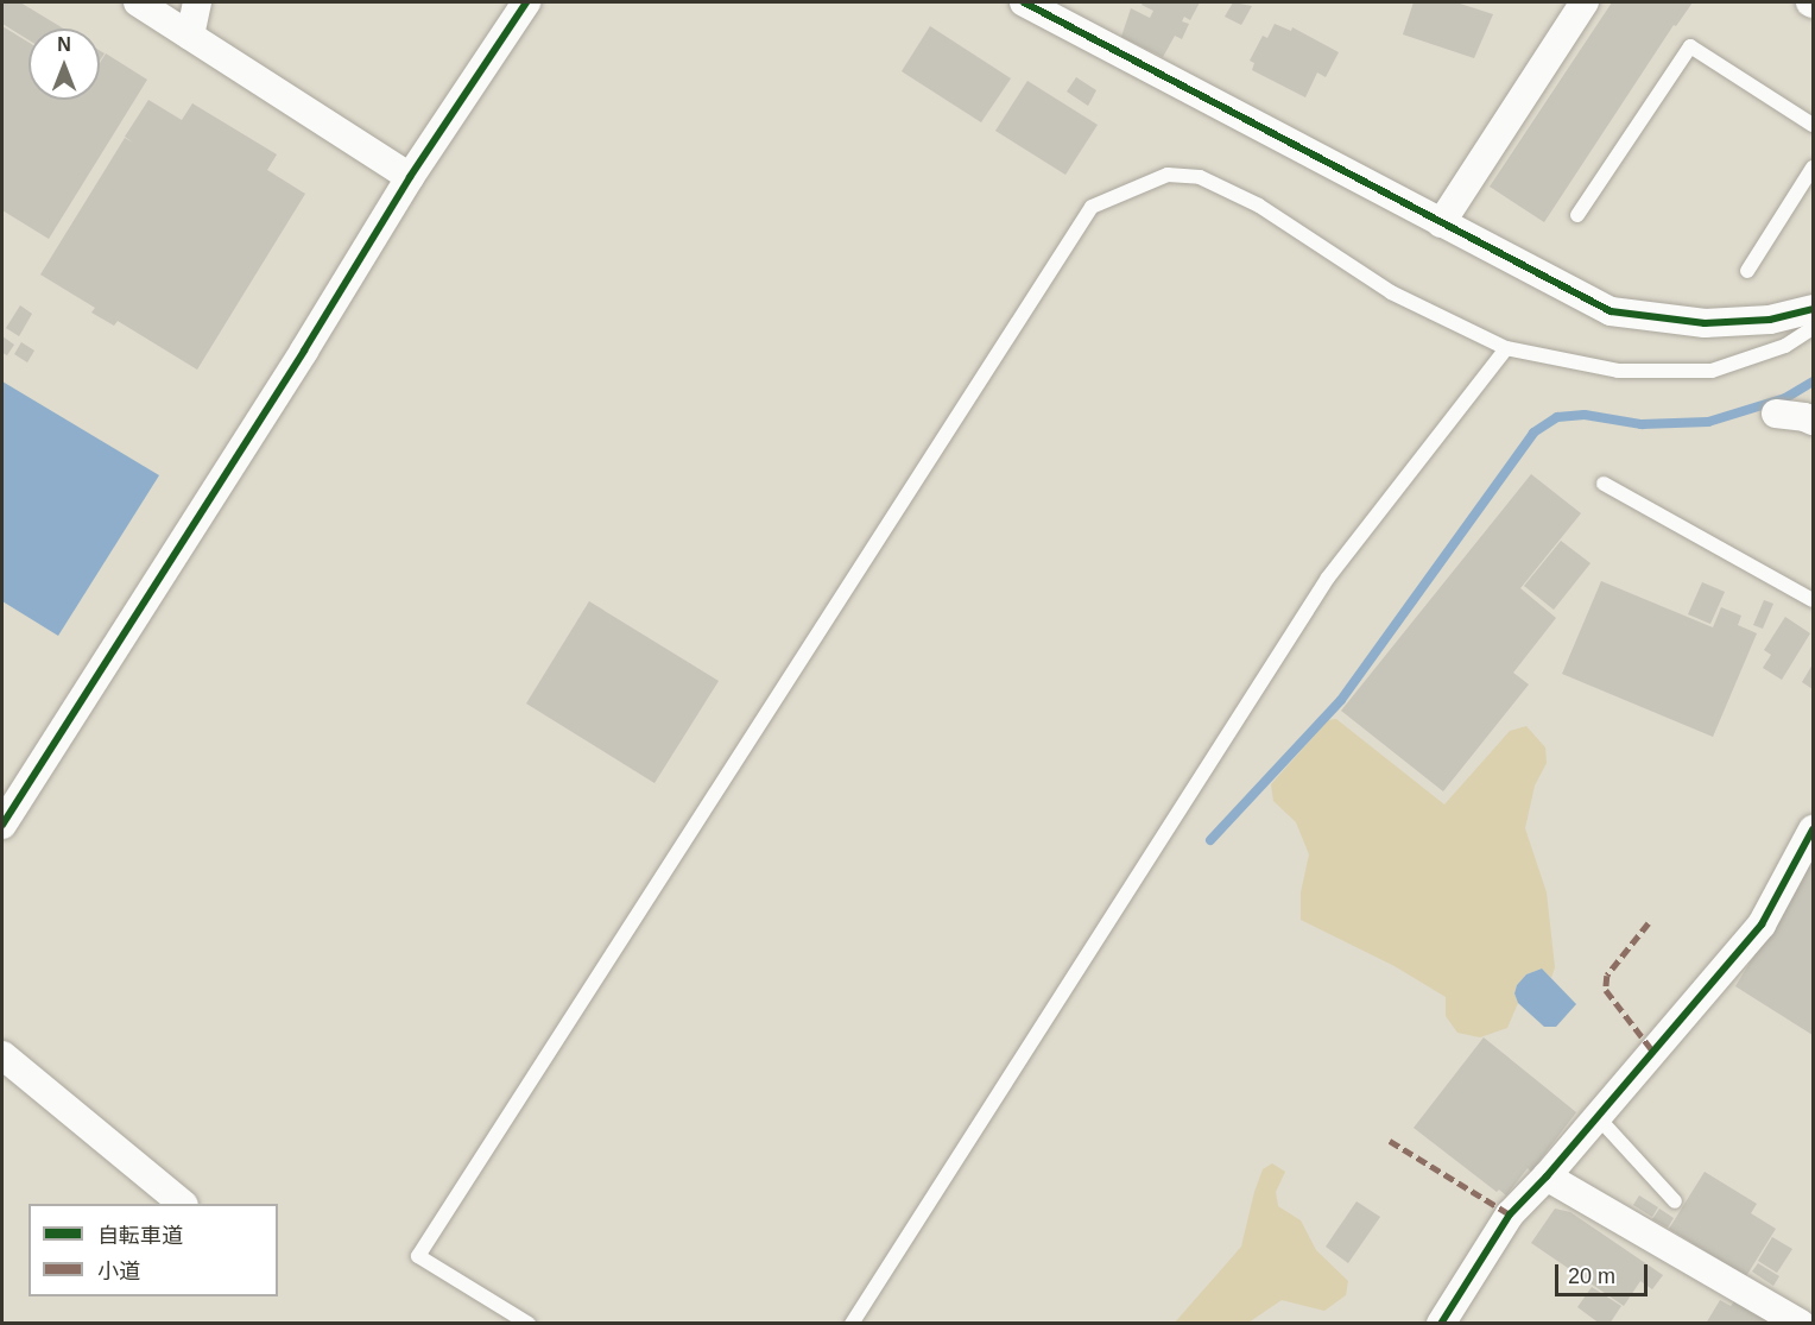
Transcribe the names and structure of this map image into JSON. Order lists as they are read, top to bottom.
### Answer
{
  "legend": ["自転車道", "小道"],
  "scale_bar": "20 m",
  "north": "top"
}
